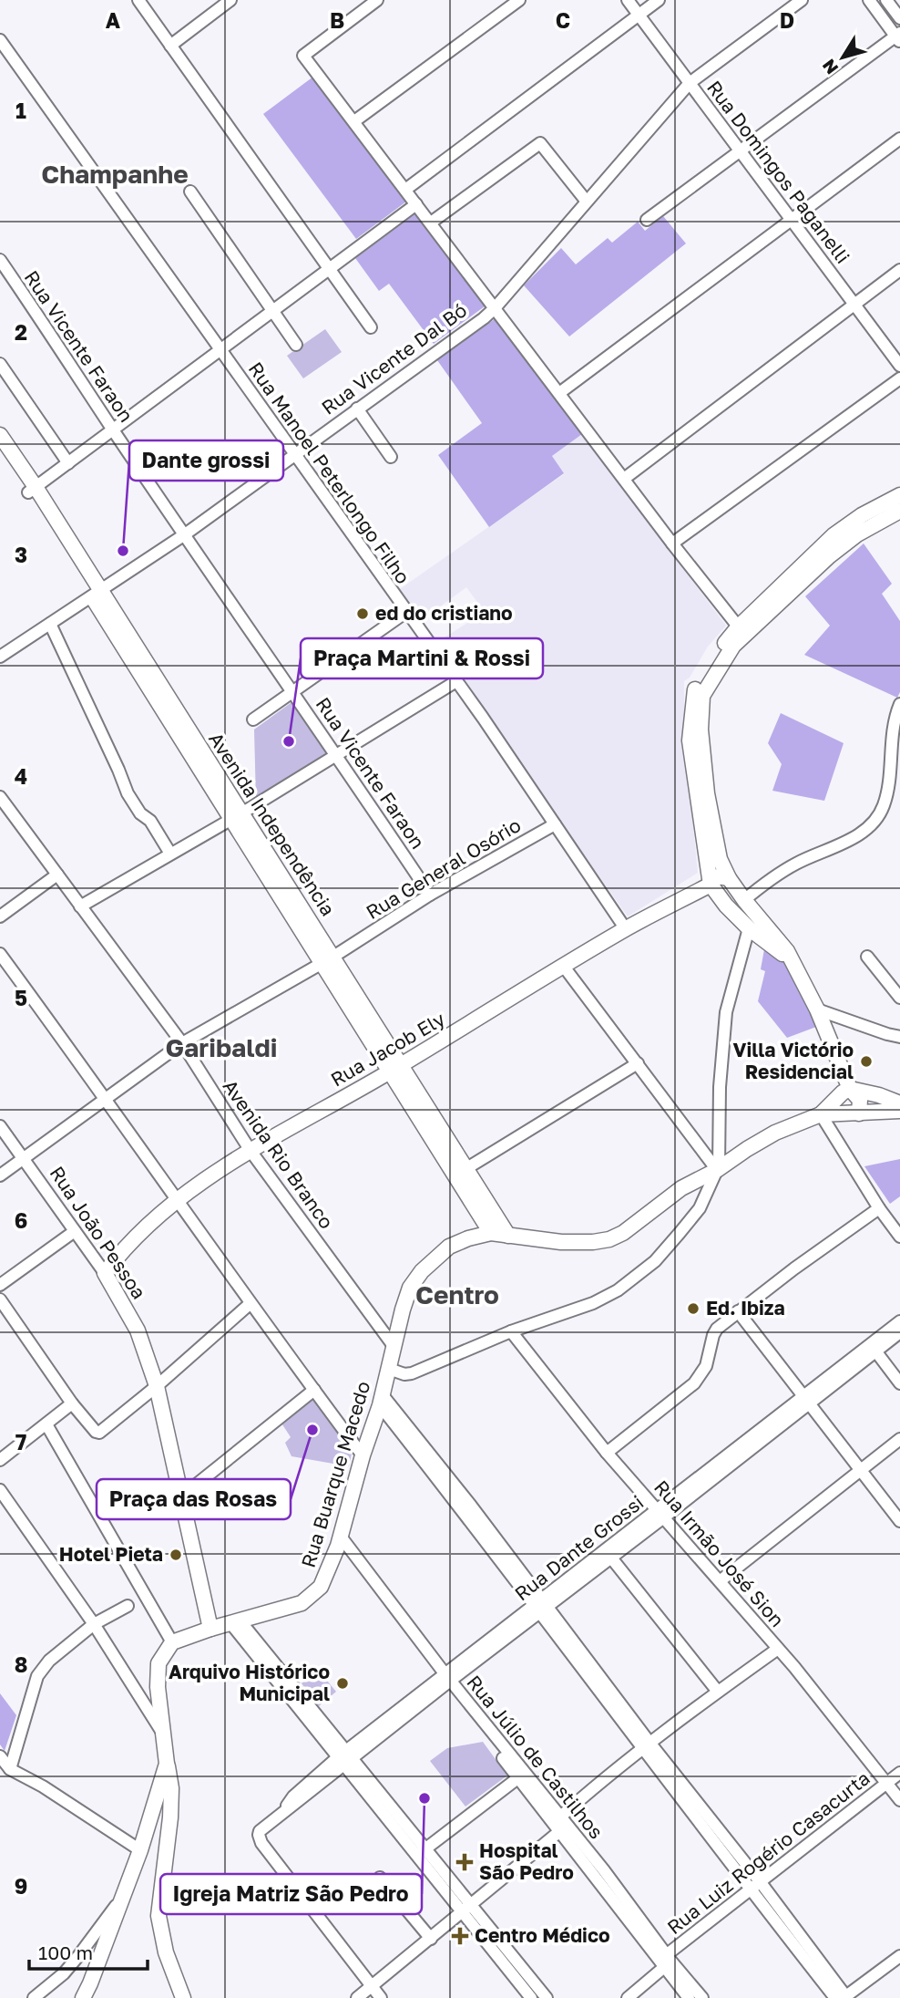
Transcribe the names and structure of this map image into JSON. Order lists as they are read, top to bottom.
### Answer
{
  "streets": {
    "main road": [
      "Avenida Independência",
      "Rua Jacob Ely",
      "Rua João Pessoa",
      "Rua Buarque Macedo"
    ],
    "street": [
      "Rua Domingos Paganelli",
      "Rua Vicente Faraon",
      "Rua Vicente Dal Bó",
      "Rua Manoel Peterlongo Filho",
      "Rua General Osório",
      "Avenida Rio Branco",
      "Rua Dante Grossi",
      "Rua Irmão José Sion",
      "Rua Júlio de Castilhos",
      "Rua Luiz Rogério Casacurta"
    ]
  },
  "crossings": [
    ["Rua Domingos Paganelli", "Rua Vicente Dal Bó"],
    ["Rua Vicente Faraon", "Rua Vicente Dal Bó"],
    ["Rua Vicente Faraon", "Rua General Osório"],
    ["Rua Vicente Dal Bó", "Rua Manoel Peterlongo Filho"],
    ["Rua Vicente Dal Bó", "Avenida Independência"],
    ["Rua Manoel Peterlongo Filho", "Rua General Osório"],
    ["Rua Manoel Peterlongo Filho", "Rua Jacob Ely"],
    ["Avenida Independência", "Rua General Osório"],
    ["Avenida Independência", "Rua Jacob Ely"],
    ["Avenida Independência", "Rua Buarque Macedo"],
    ["Rua General Osório", "Avenida Rio Branco"],
    ["Rua General Osório", "Rua João Pessoa"],
    ["Rua Jacob Ely", "Avenida Rio Branco"],
    ["Rua Jacob Ely", "Rua João Pessoa"],
    ["Avenida Rio Branco", "Rua Buarque Macedo"],
    ["Rua João Pessoa", "Rua Buarque Macedo"],
    ["Rua Buarque Macedo", "Rua Júlio de Castilhos"],
    ["Rua Dante Grossi", "Rua Irmão José Sion"],
    ["Rua Dante Grossi", "Rua Júlio de Castilhos"],
    ["Rua Irmão José Sion", "Rua Luiz Rogério Casacurta"],
    ["Rua Júlio de Castilhos", "Rua Luiz Rogério Casacurta"]
  ],
  "districts": ["Champanhe", "Garibaldi", "Centro"],
  "places": {
    "other": [
      "Dante grossi",
      "ed do cristiano",
      "Praça Martini & Rossi",
      "Villa Victório Residencial",
      "Ed. Ibiza",
      "Praça das Rosas",
      "Hotel Pieta",
      "Arquivo Histórico Municipal",
      "Igreja Matriz São Pedro"
    ],
    "health": ["Hospital São Pedro", "Centro Médico"]
  },
  "scale_bar": "100 m",
  "north": "bottom left",
  "grid": {
    "columns": [
      "A",
      "B",
      "C",
      "D"
    ],
    "rows": [
      "1",
      "2",
      "3",
      "4",
      "5",
      "6",
      "7",
      "8",
      "9"
    ]
  }
}
